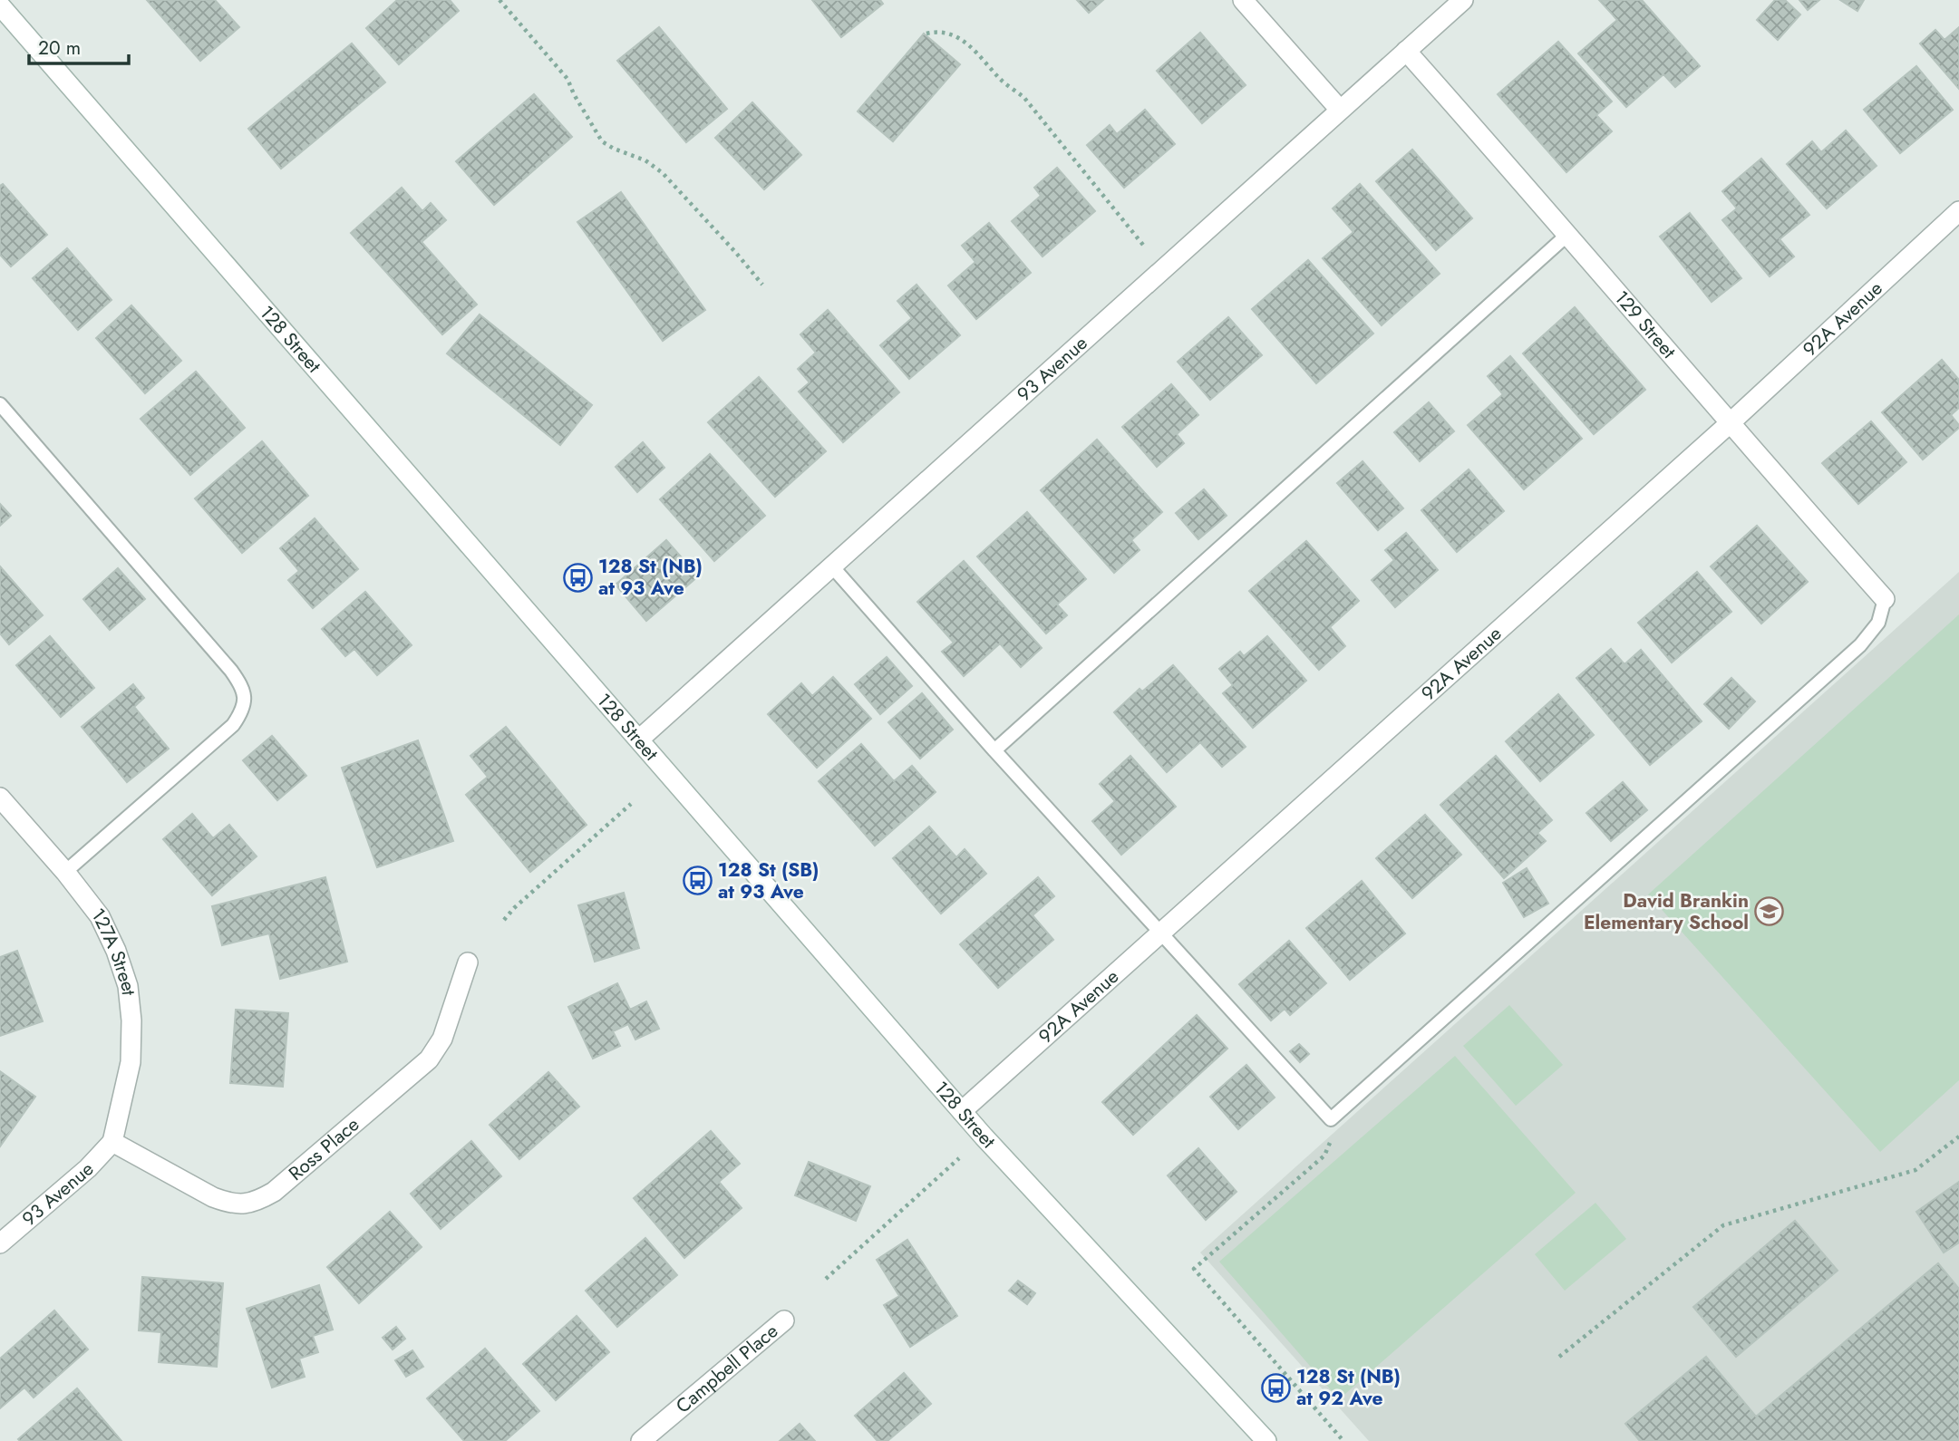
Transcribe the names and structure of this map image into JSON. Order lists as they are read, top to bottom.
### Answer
{
  "streets": {
    "street": [
      "92A Avenue",
      "129 Street",
      "128 Street",
      "93 Avenue",
      "127A Street",
      "Ross Place",
      "Campbell Place"
    ]
  },
  "crossings": [
    ["92A Avenue", "129 Street"],
    ["92A Avenue", "128 Street"],
    ["129 Street", "93 Avenue"],
    ["128 Street", "93 Avenue"],
    ["93 Avenue", "127A Street"],
    ["93 Avenue", "Ross Place"],
    ["127A Street", "Ross Place"]
  ],
  "places": {
    "bus stop": ["128 St (NB) at 93 Ave", "128 St (SB) at 93 Ave", "128 St (NB) at 92 Ave"],
    "school or university": ["David Brankin Elementary School"]
  },
  "scale_bar": "20 m"
}
